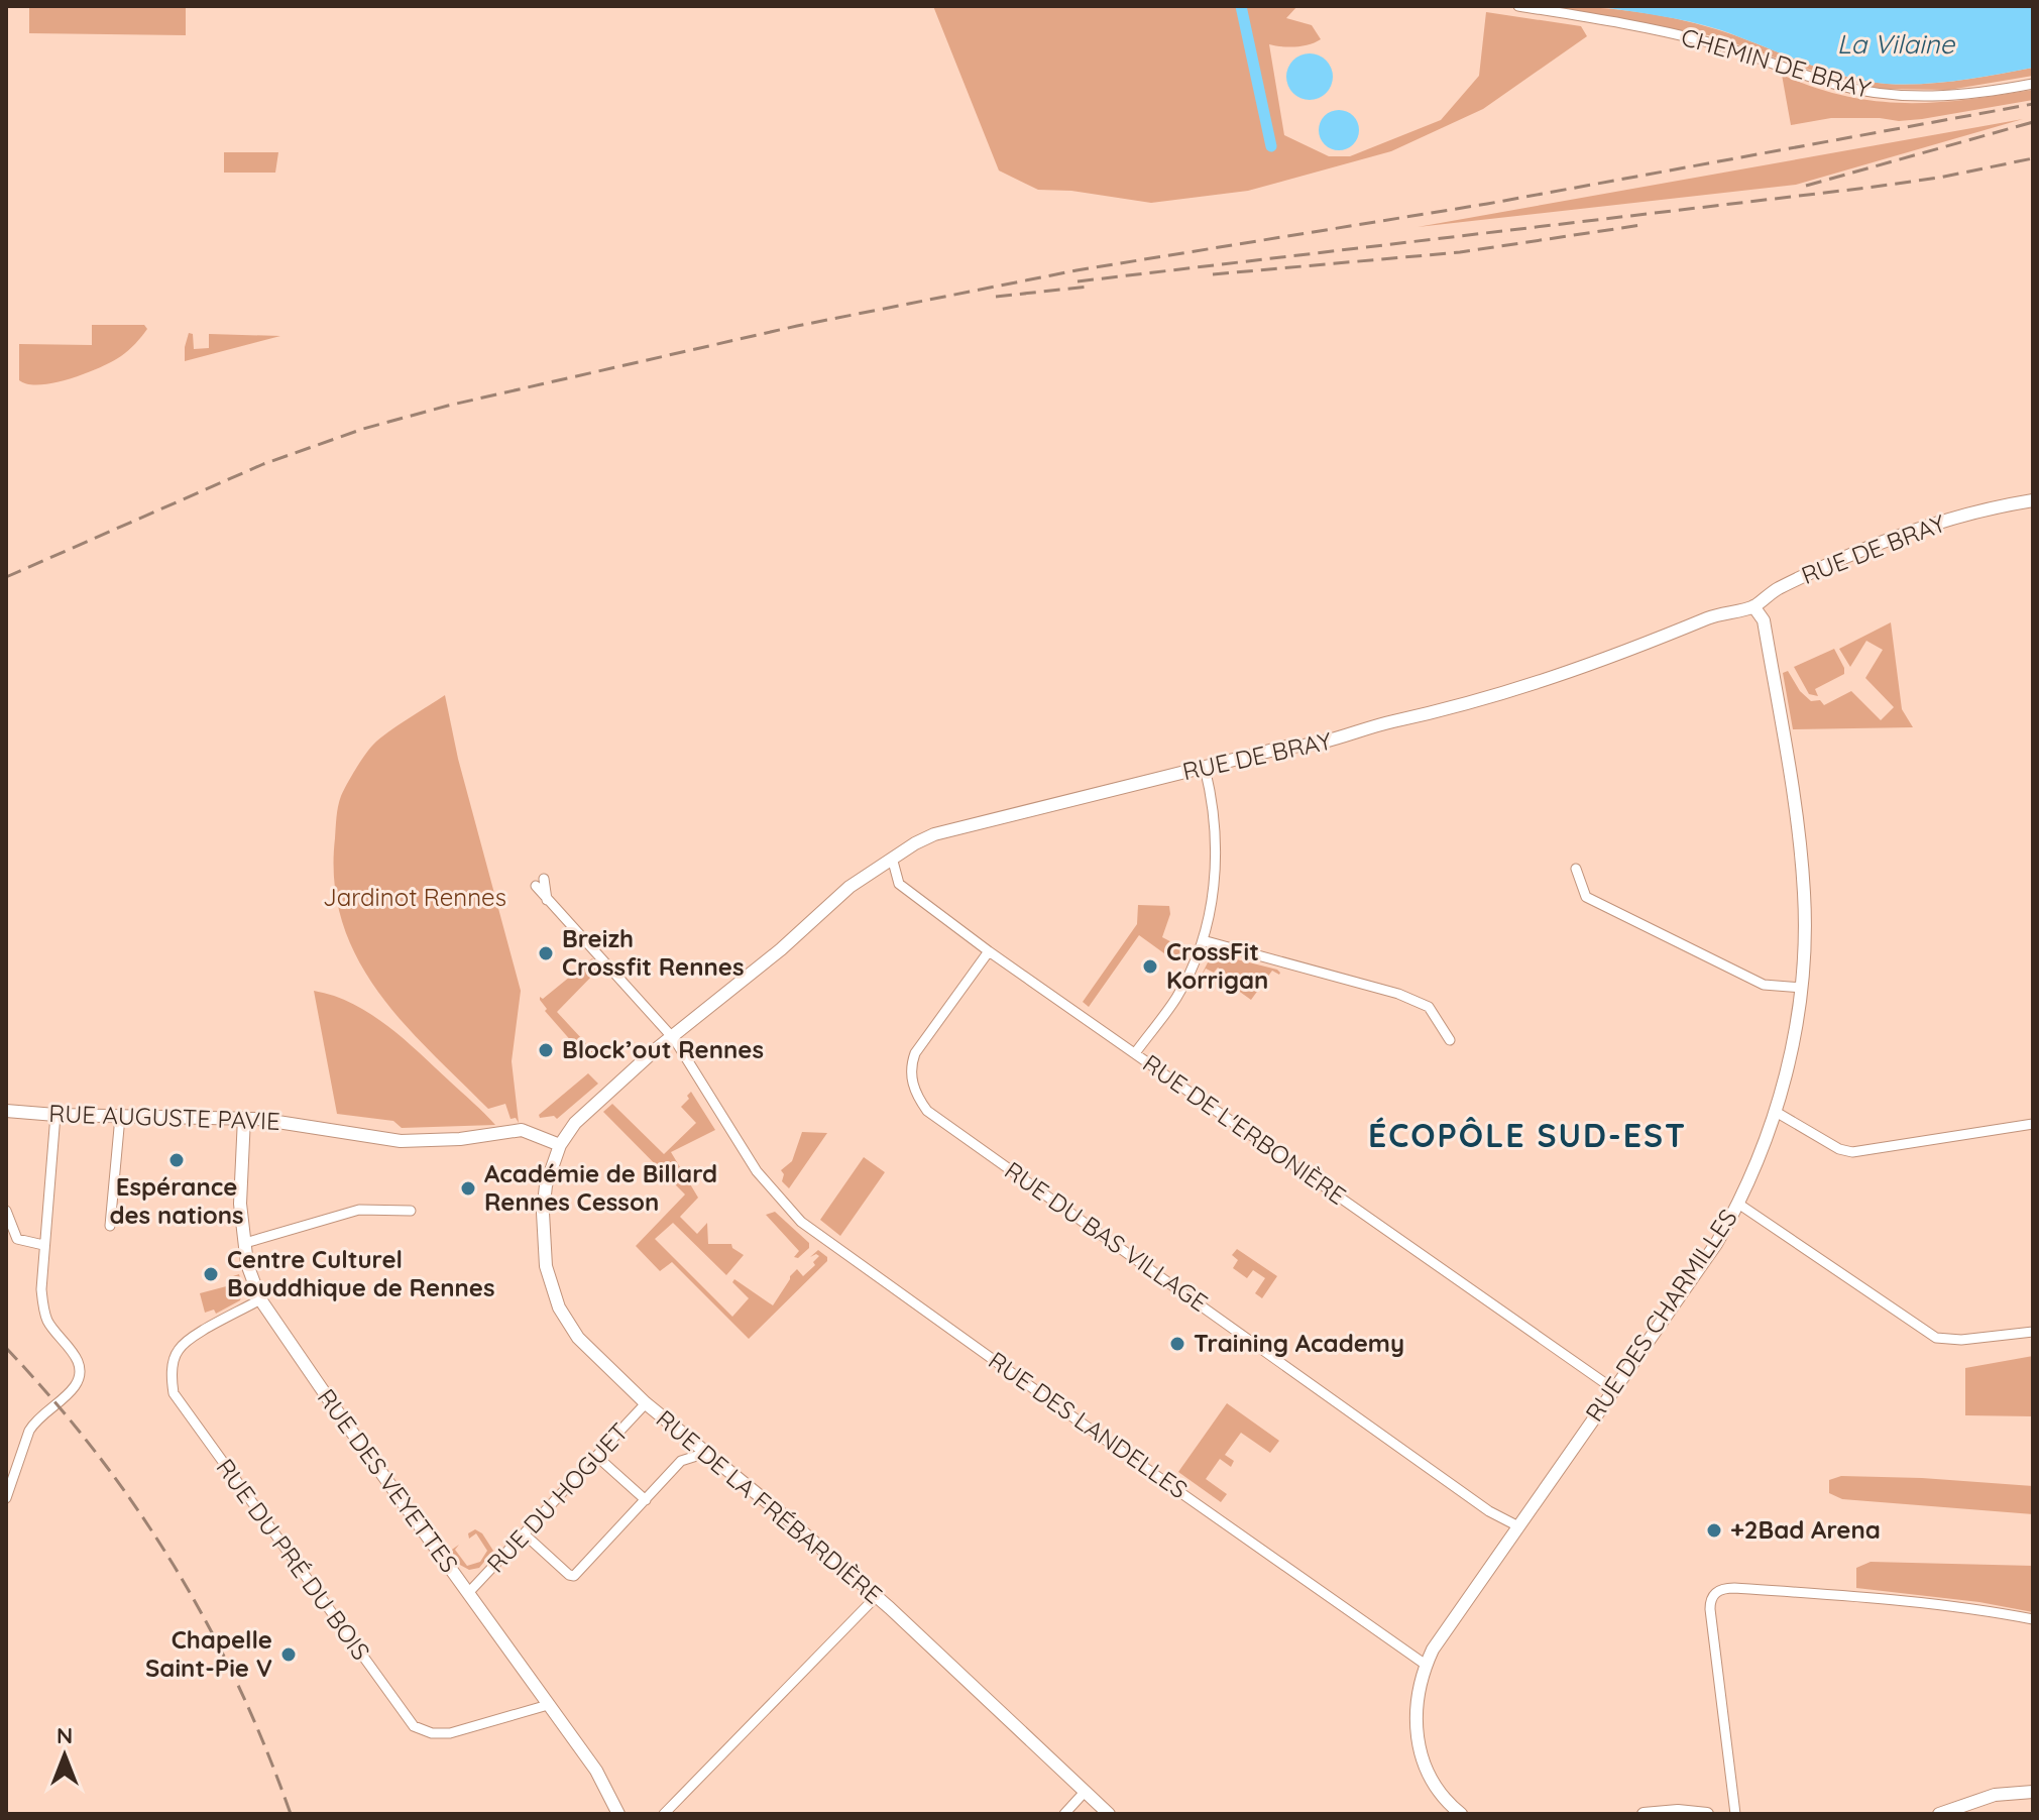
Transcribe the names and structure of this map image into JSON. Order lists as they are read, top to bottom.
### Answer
{
  "streets": {
    "street": [
      "CHEMIN DE BRAY",
      "RUE DE BRAY",
      "RUE AUGUSTE PAVIE",
      "RUE DE L'ERBONIÈRE",
      "RUE DU BAS VILLAGE",
      "RUE DES CHARMILLES",
      "RUE DES LANDELLES",
      "RUE DES VEYETTES",
      "RUE DU HOGUET",
      "RUE DE LA FRÉBARDIÈRE",
      "RUE DU PRÉ DU BOIS"
    ]
  },
  "crossings": [
    ["RUE DE BRAY", "RUE AUGUSTE PAVIE"],
    ["RUE DE BRAY", "RUE DE L'ERBONIÈRE"],
    ["RUE DE BRAY", "RUE DES CHARMILLES"],
    ["RUE DE BRAY", "RUE DES LANDELLES"],
    ["RUE DE BRAY", "RUE DE LA FRÉBARDIÈRE"],
    ["RUE AUGUSTE PAVIE", "RUE DES VEYETTES"],
    ["RUE AUGUSTE PAVIE", "RUE DE LA FRÉBARDIÈRE"],
    ["RUE DE L'ERBONIÈRE", "RUE DU BAS VILLAGE"],
    ["RUE DE L'ERBONIÈRE", "RUE DES CHARMILLES"],
    ["RUE DU BAS VILLAGE", "RUE DES CHARMILLES"],
    ["RUE DES CHARMILLES", "RUE DES LANDELLES"],
    ["RUE DES VEYETTES", "RUE DU HOGUET"],
    ["RUE DES VEYETTES", "RUE DU PRÉ DU BOIS"],
    ["RUE DU HOGUET", "RUE DE LA FRÉBARDIÈRE"]
  ],
  "districts": ["ÉCOPÔLE SUD-EST"],
  "water": ["La Vilaine"],
  "parks": ["Jardinot Rennes"],
  "places": [
    "Breizh Crossfit Rennes",
    "CrossFit Korrigan",
    "Block’out Rennes",
    "Espérance des nations",
    "Académie de Billard Rennes Cesson",
    "Centre Culturel Bouddhique de Rennes",
    "Training Academy",
    "+2Bad Arena",
    "Chapelle Saint-Pie V"
  ],
  "north": "top"
}
